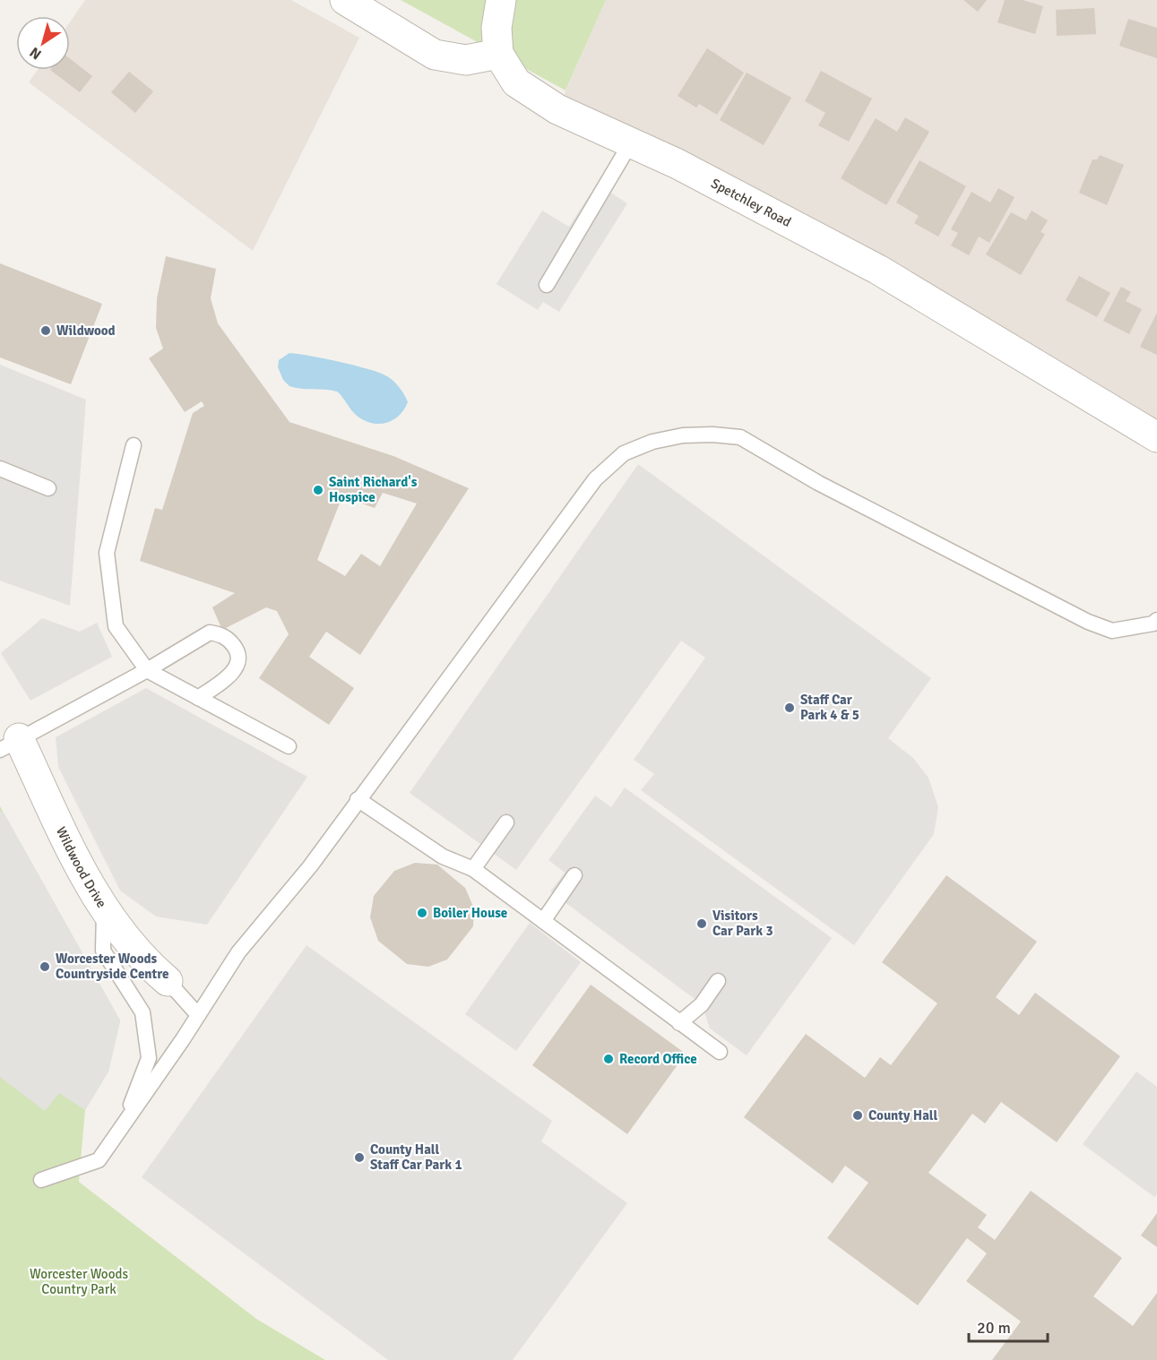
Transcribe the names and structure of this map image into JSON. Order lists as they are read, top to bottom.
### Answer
{
  "streets": {
    "street": ["Spetchley Road", "Wildwood Drive"]
  },
  "parks": ["Worcester Woods Country Park"],
  "places": [
    "Wildwood",
    "Saint Richard's Hospice",
    "Staff Car Park 4 & 5",
    "Boiler House",
    "Visitors Car Park 3",
    "Worcester Woods Countryside Centre",
    "Record Office",
    "County Hall",
    "County Hall Staff Car Park 1"
  ],
  "scale_bar": "20 m",
  "north": "bottom left"
}
